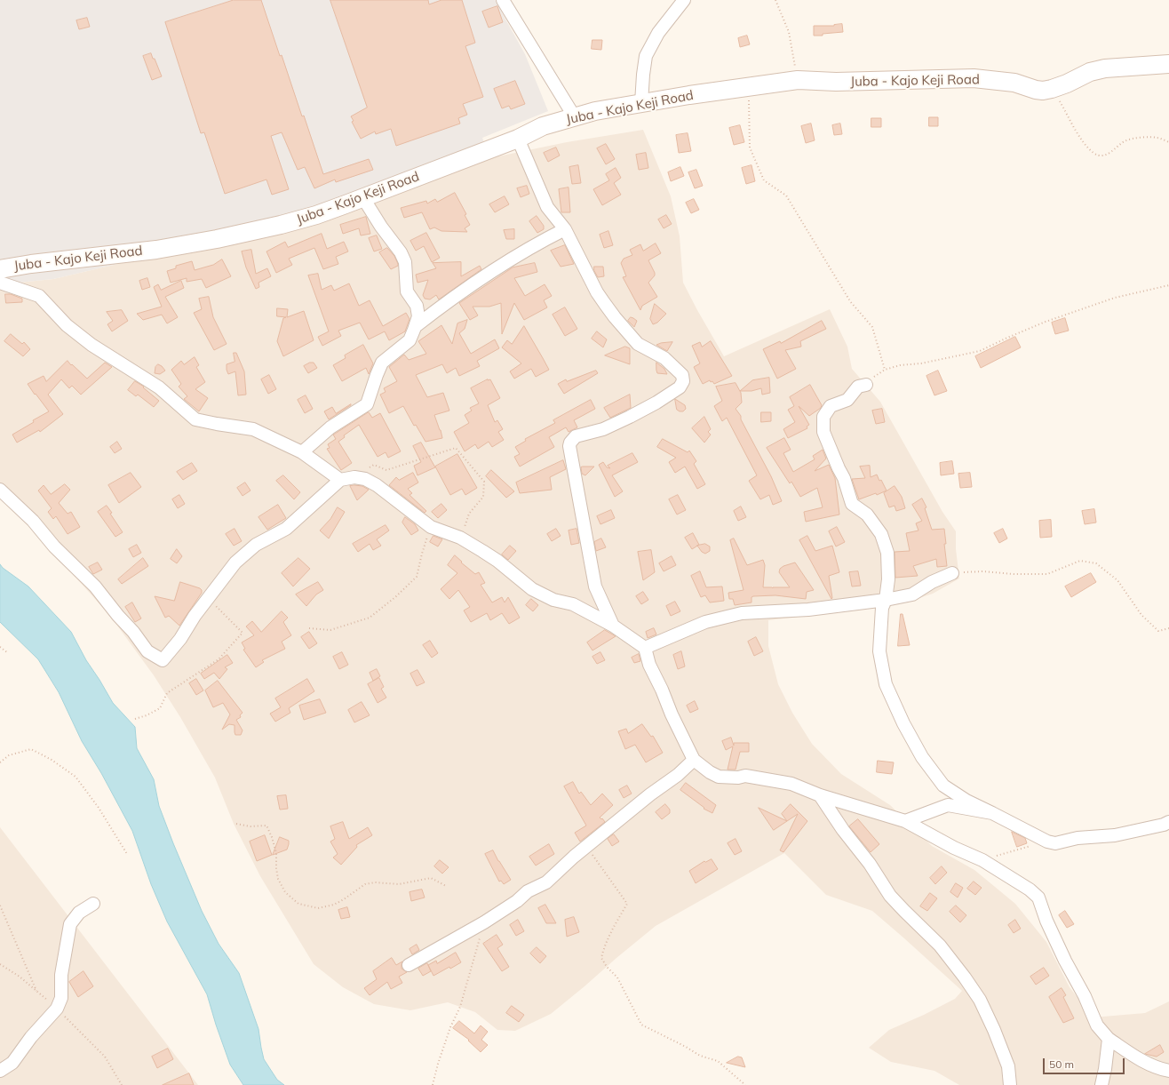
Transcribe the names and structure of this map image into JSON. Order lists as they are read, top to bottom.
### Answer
{
  "streets": {
    "main road": ["Juba - Kajo Keji Road"]
  },
  "scale_bar": "50 m"
}
